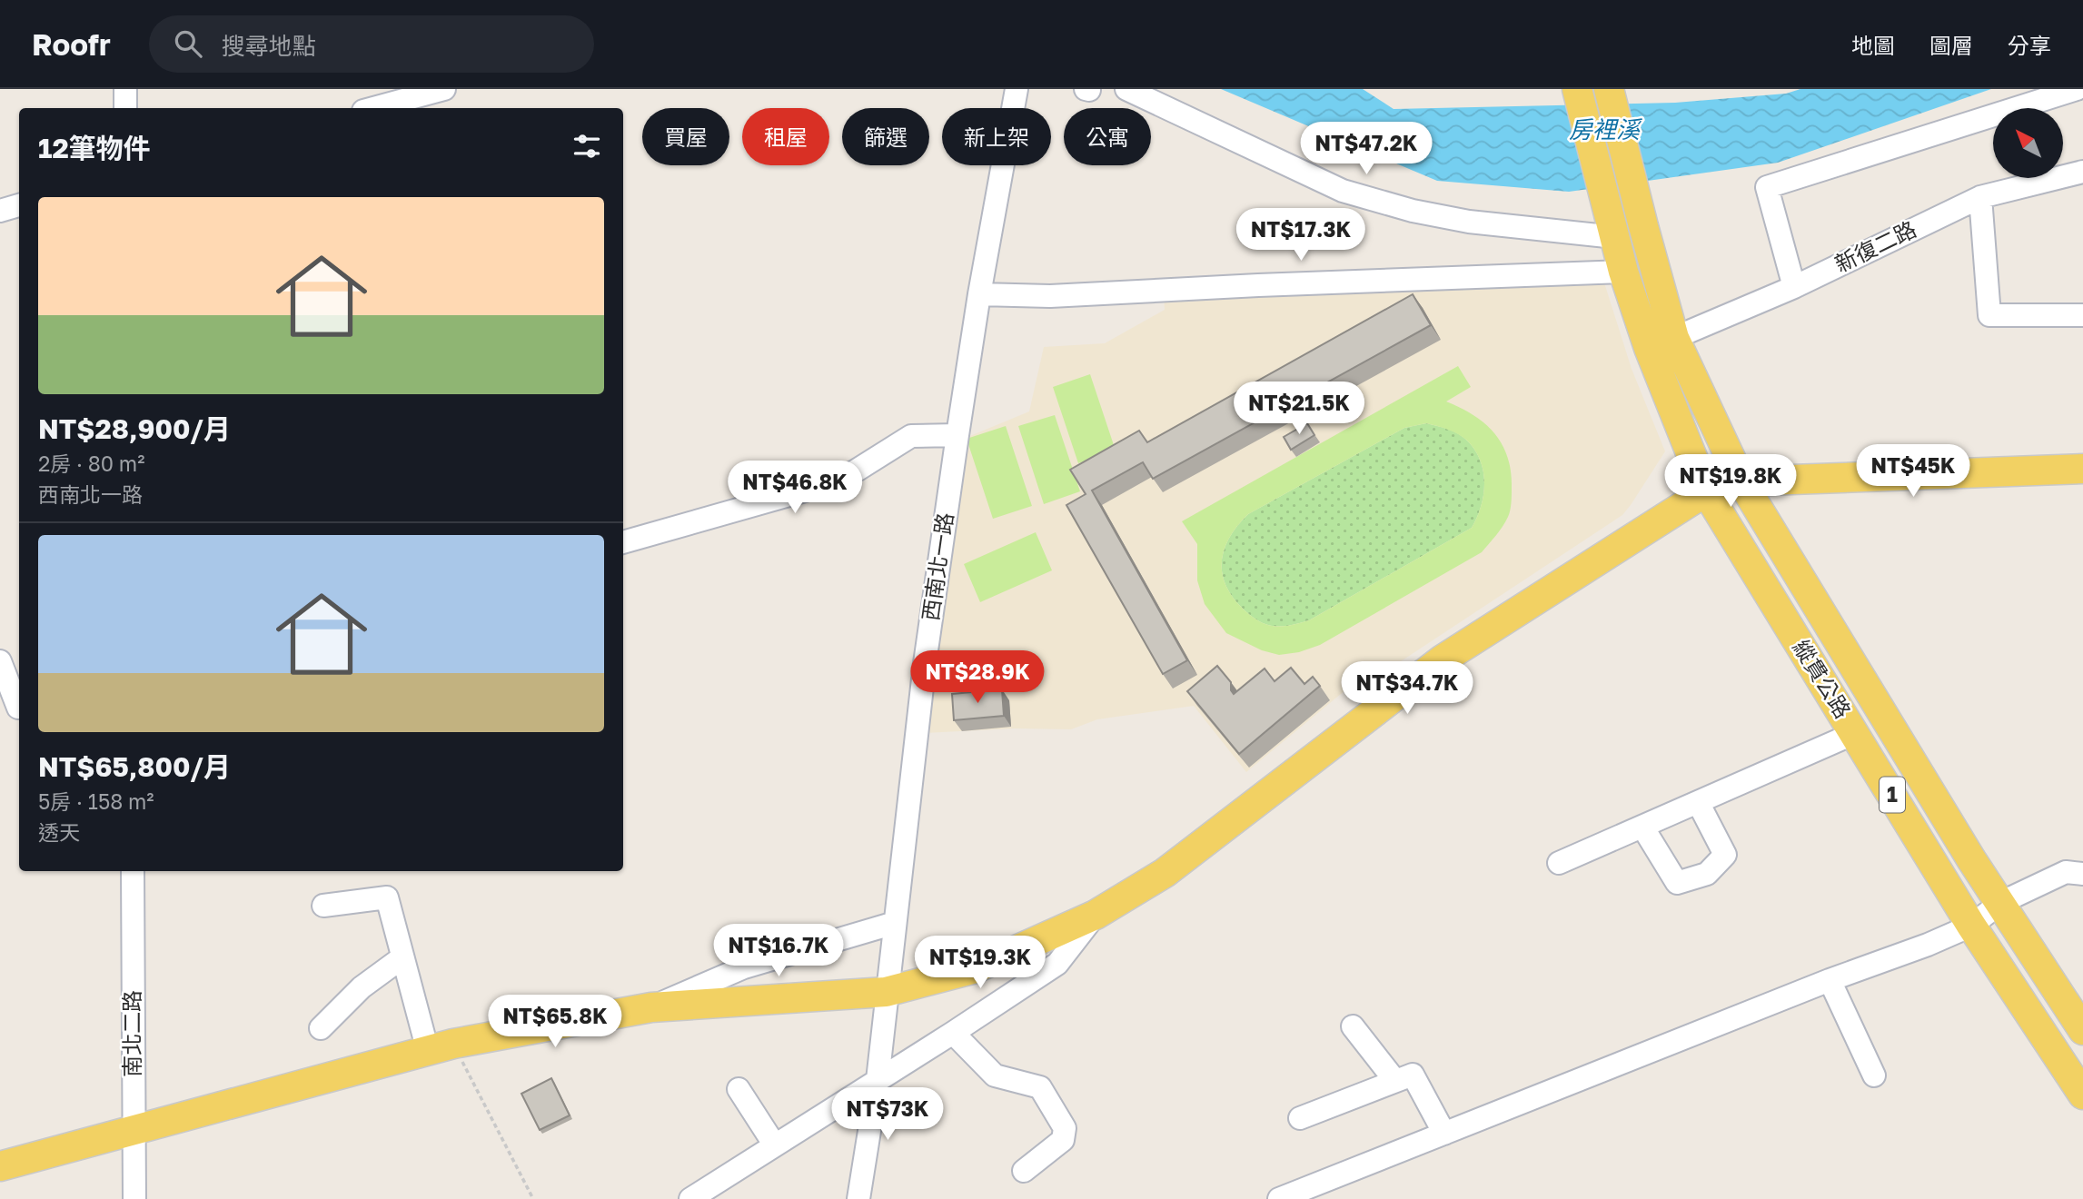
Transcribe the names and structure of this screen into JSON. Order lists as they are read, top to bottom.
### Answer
{
  "streets": {
    "main road": ["縱貫公路", "1"],
    "street": ["新復二路", "西南北一路", "南北二路"]
  },
  "crossings": [
    ["新復二路", "縱貫公路"],
    ["縱貫公路", "1"]
  ],
  "water": ["房裡溪"],
  "north": "top left",
  "page": {
    "header": "Roofr",
    "search": "搜尋地點",
    "nav": ["地圖", "圖層", "分享"],
    "chip": [
      "買屋",
      "租屋",
      "篩選",
      "新上架",
      "公寓"
    ],
    "heading": "12筆物件",
    "price": [
      "NT$47.2K",
      "NT$17.3K",
      "NT$21.5K",
      "NT$45K",
      "NT$19.8K",
      "NT$46.8K",
      "NT$28.9K",
      "NT$34.7K",
      "NT$16.7K",
      "NT$19.3K",
      "NT$65.8K",
      "NT$73K"
    ],
    "list": [
      {
        "name": "NT$28,900/月",
        "note": "2房 · 80 m² · 西南北一路"
      },
      {
        "name": "NT$65,800/月",
        "note": "5房 · 158 m² · 透天"
      }
    ]
  }
}
